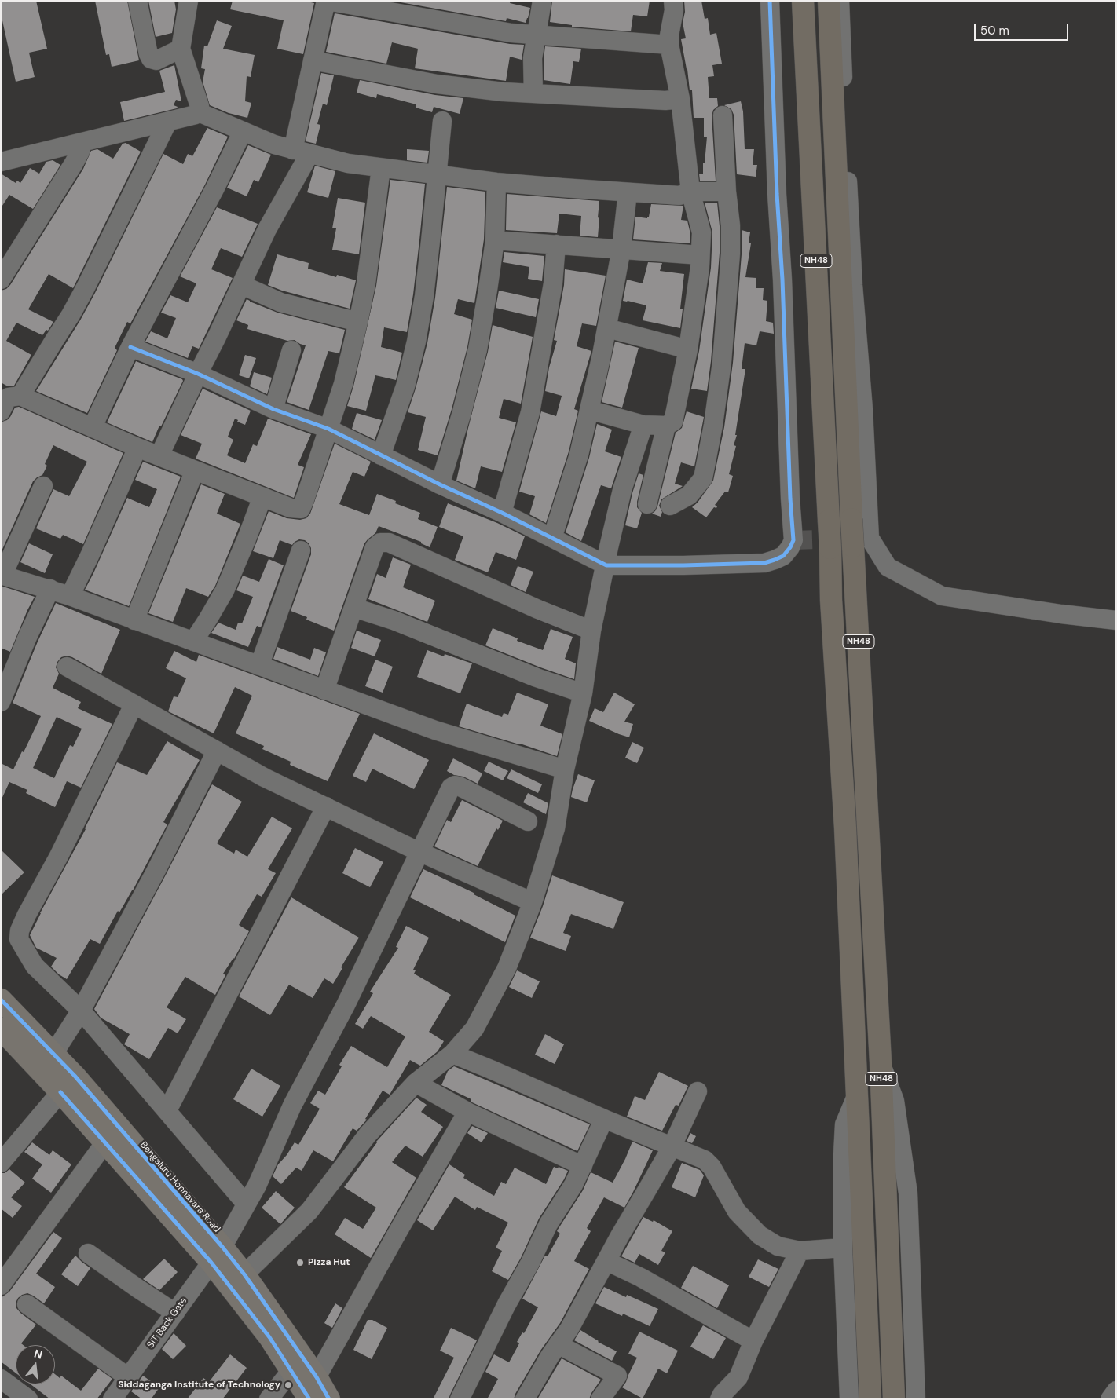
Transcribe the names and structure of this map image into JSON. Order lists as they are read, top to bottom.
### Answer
{
  "streets": {
    "highway": ["NH48"],
    "main road": ["Bengaluru Honnavara Road"],
    "street": ["SIT Back Gate"]
  },
  "crossings": [
    ["Bengaluru Honnavara Road", "SIT Back Gate"]
  ],
  "places": ["Pizza Hut", "Siddaganga Institute of Technology"],
  "scale_bar": "50 m",
  "north": "top"
}
